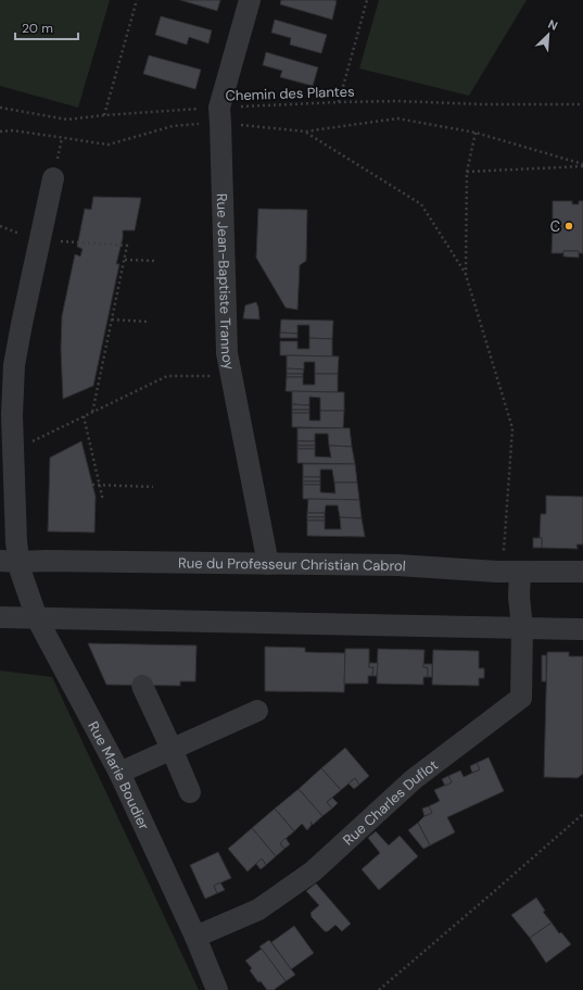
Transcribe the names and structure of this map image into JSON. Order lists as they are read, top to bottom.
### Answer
{
  "streets": {
    "street": [
      "Rue Jean-Baptiste Trannoy",
      "Rue du Professeur Christian Cabrol",
      "Rue Marie Boudier",
      "Rue Charles Duflot"
    ],
    "path": ["Chemin des Plantes"]
  },
  "crossings": [
    ["Chemin des Plantes", "Rue Jean-Baptiste Trannoy"],
    ["Rue Jean-Baptiste Trannoy", "Rue du Professeur Christian Cabrol"],
    ["Rue du Professeur Christian Cabrol", "Rue Marie Boudier"],
    ["Rue Marie Boudier", "Rue Charles Duflot"]
  ],
  "places": ["C"],
  "scale_bar": "20 m",
  "north": "top right"
}
